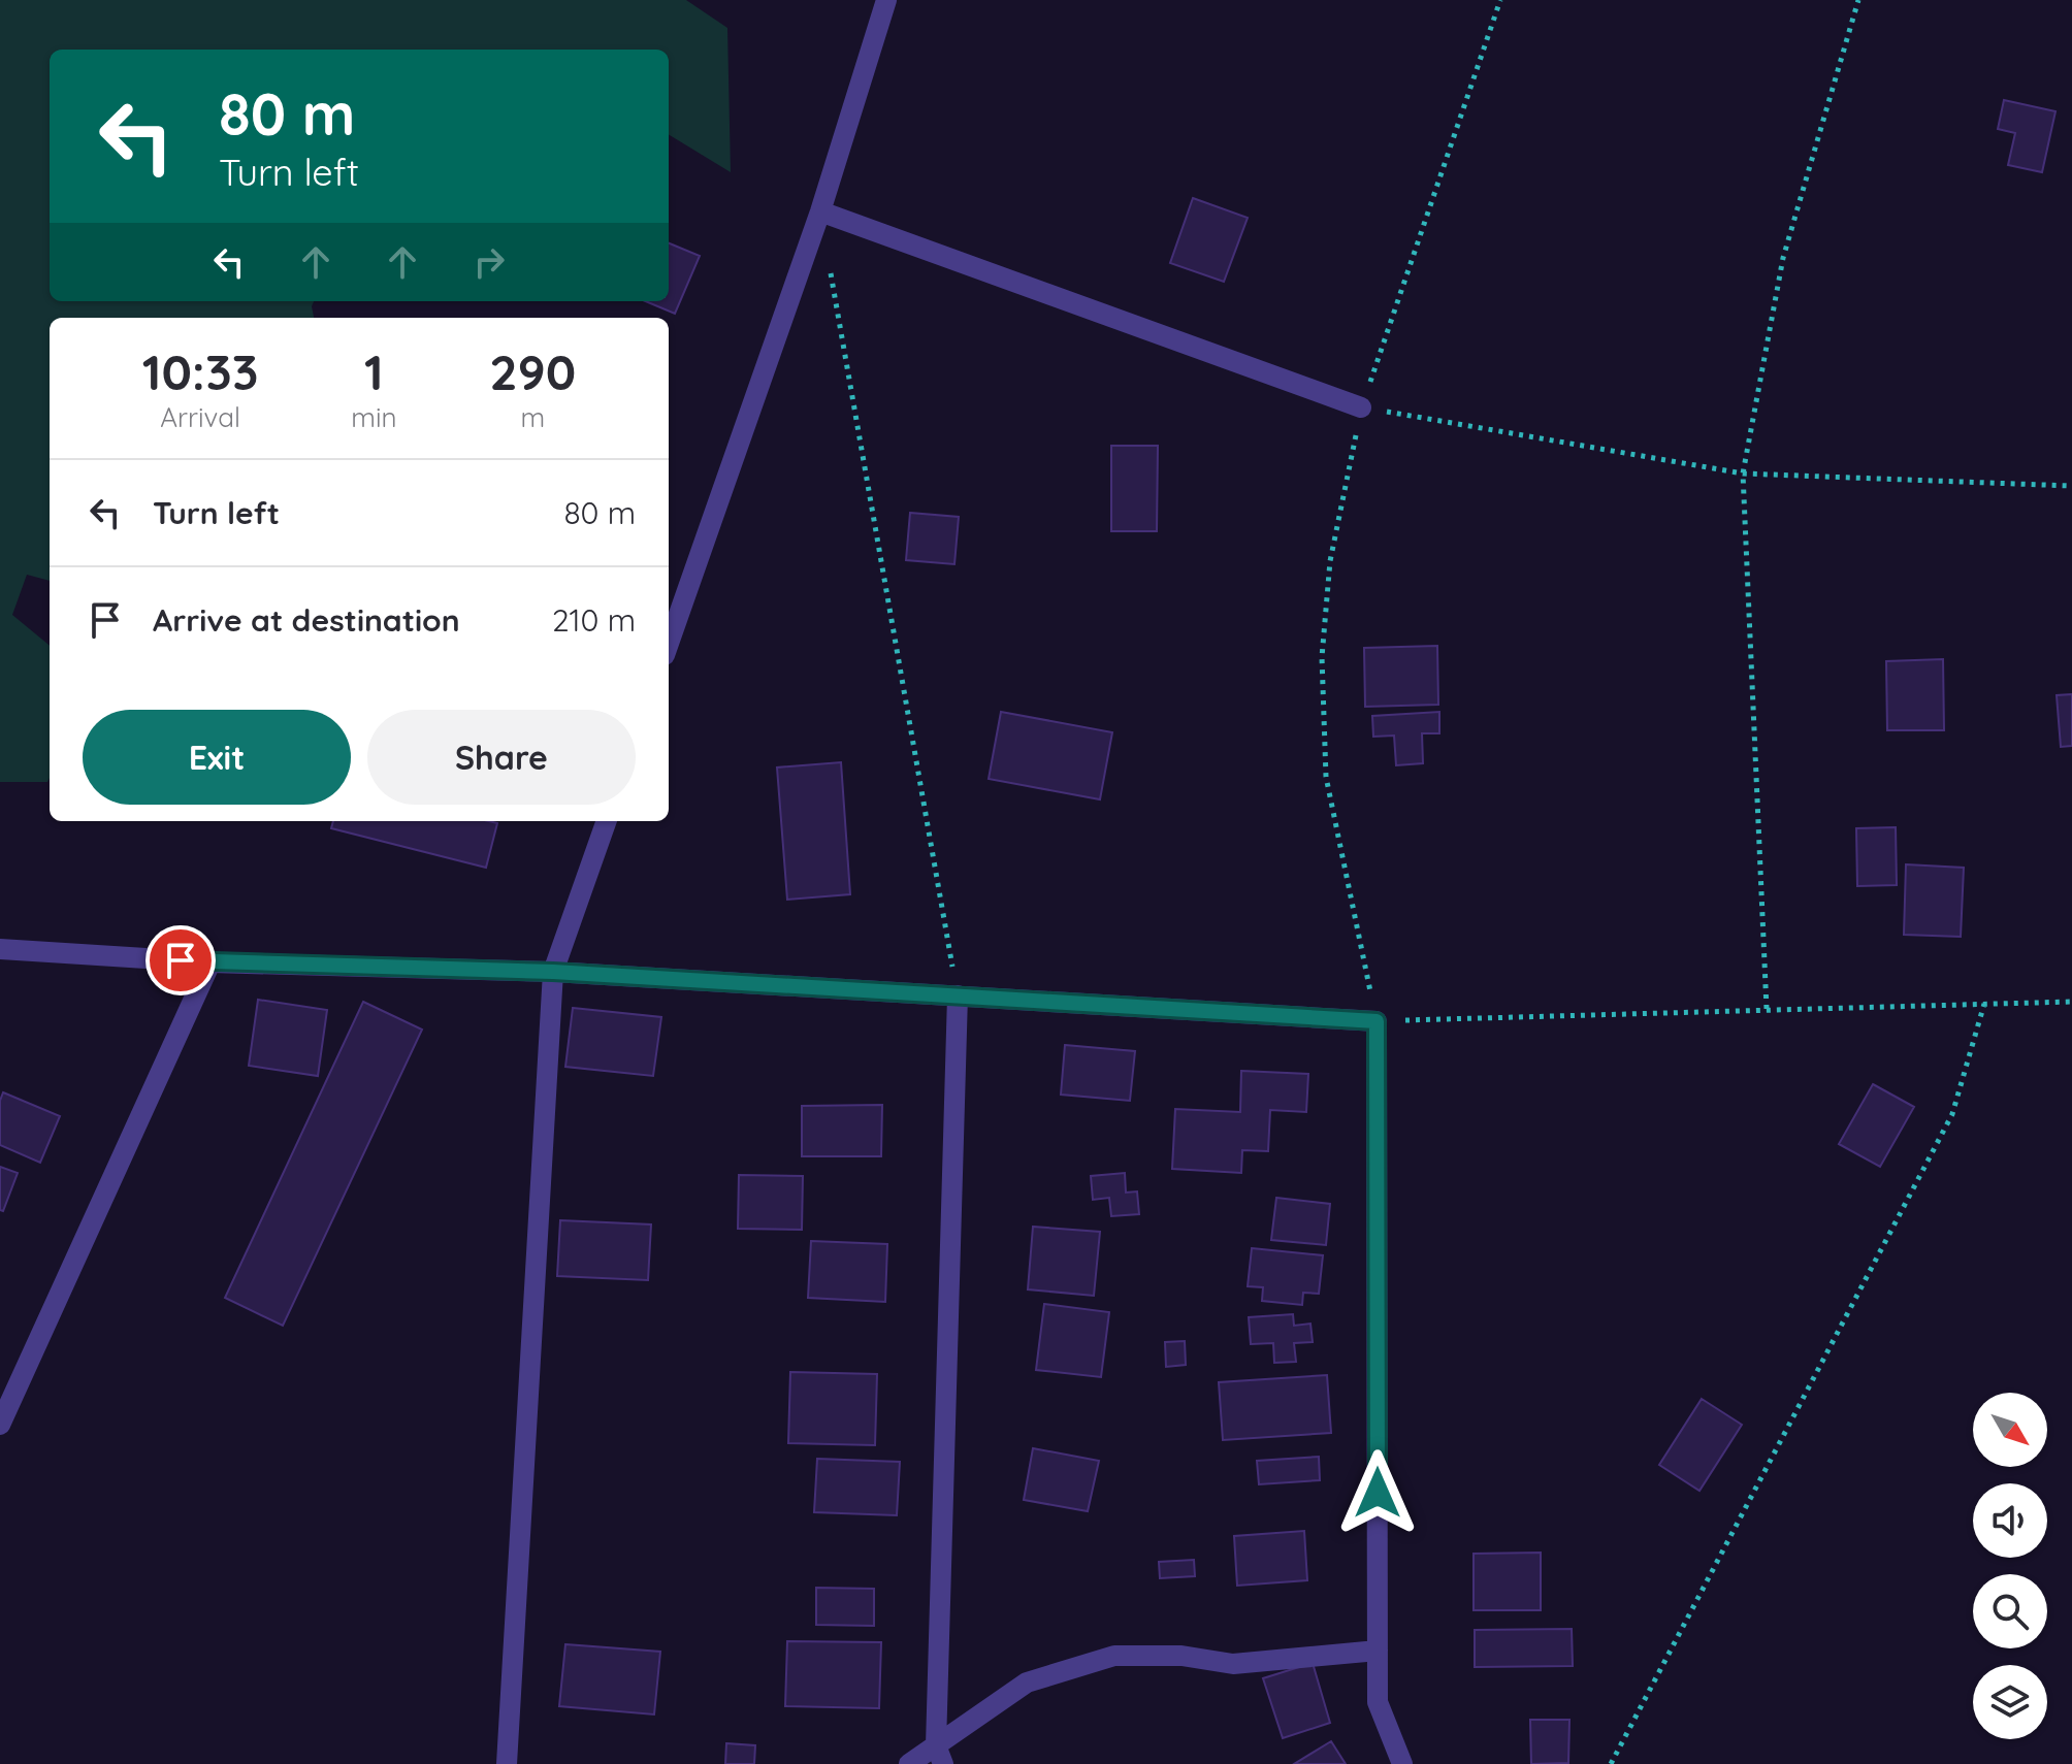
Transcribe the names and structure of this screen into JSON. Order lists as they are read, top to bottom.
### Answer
{
  "north": "bottom right",
  "page": {
    "turn": ["80 m", "Turn left"],
    "eta": [
      "10:33",
      "Arrival",
      "1",
      "min",
      "290",
      "m"
    ],
    "list": [
      {
        "name": "Turn left",
        "value": "80 m"
      },
      {
        "name": "Arrive at destination",
        "value": "210 m"
      }
    ],
    "buttons": ["Exit", "Share"]
  }
}
